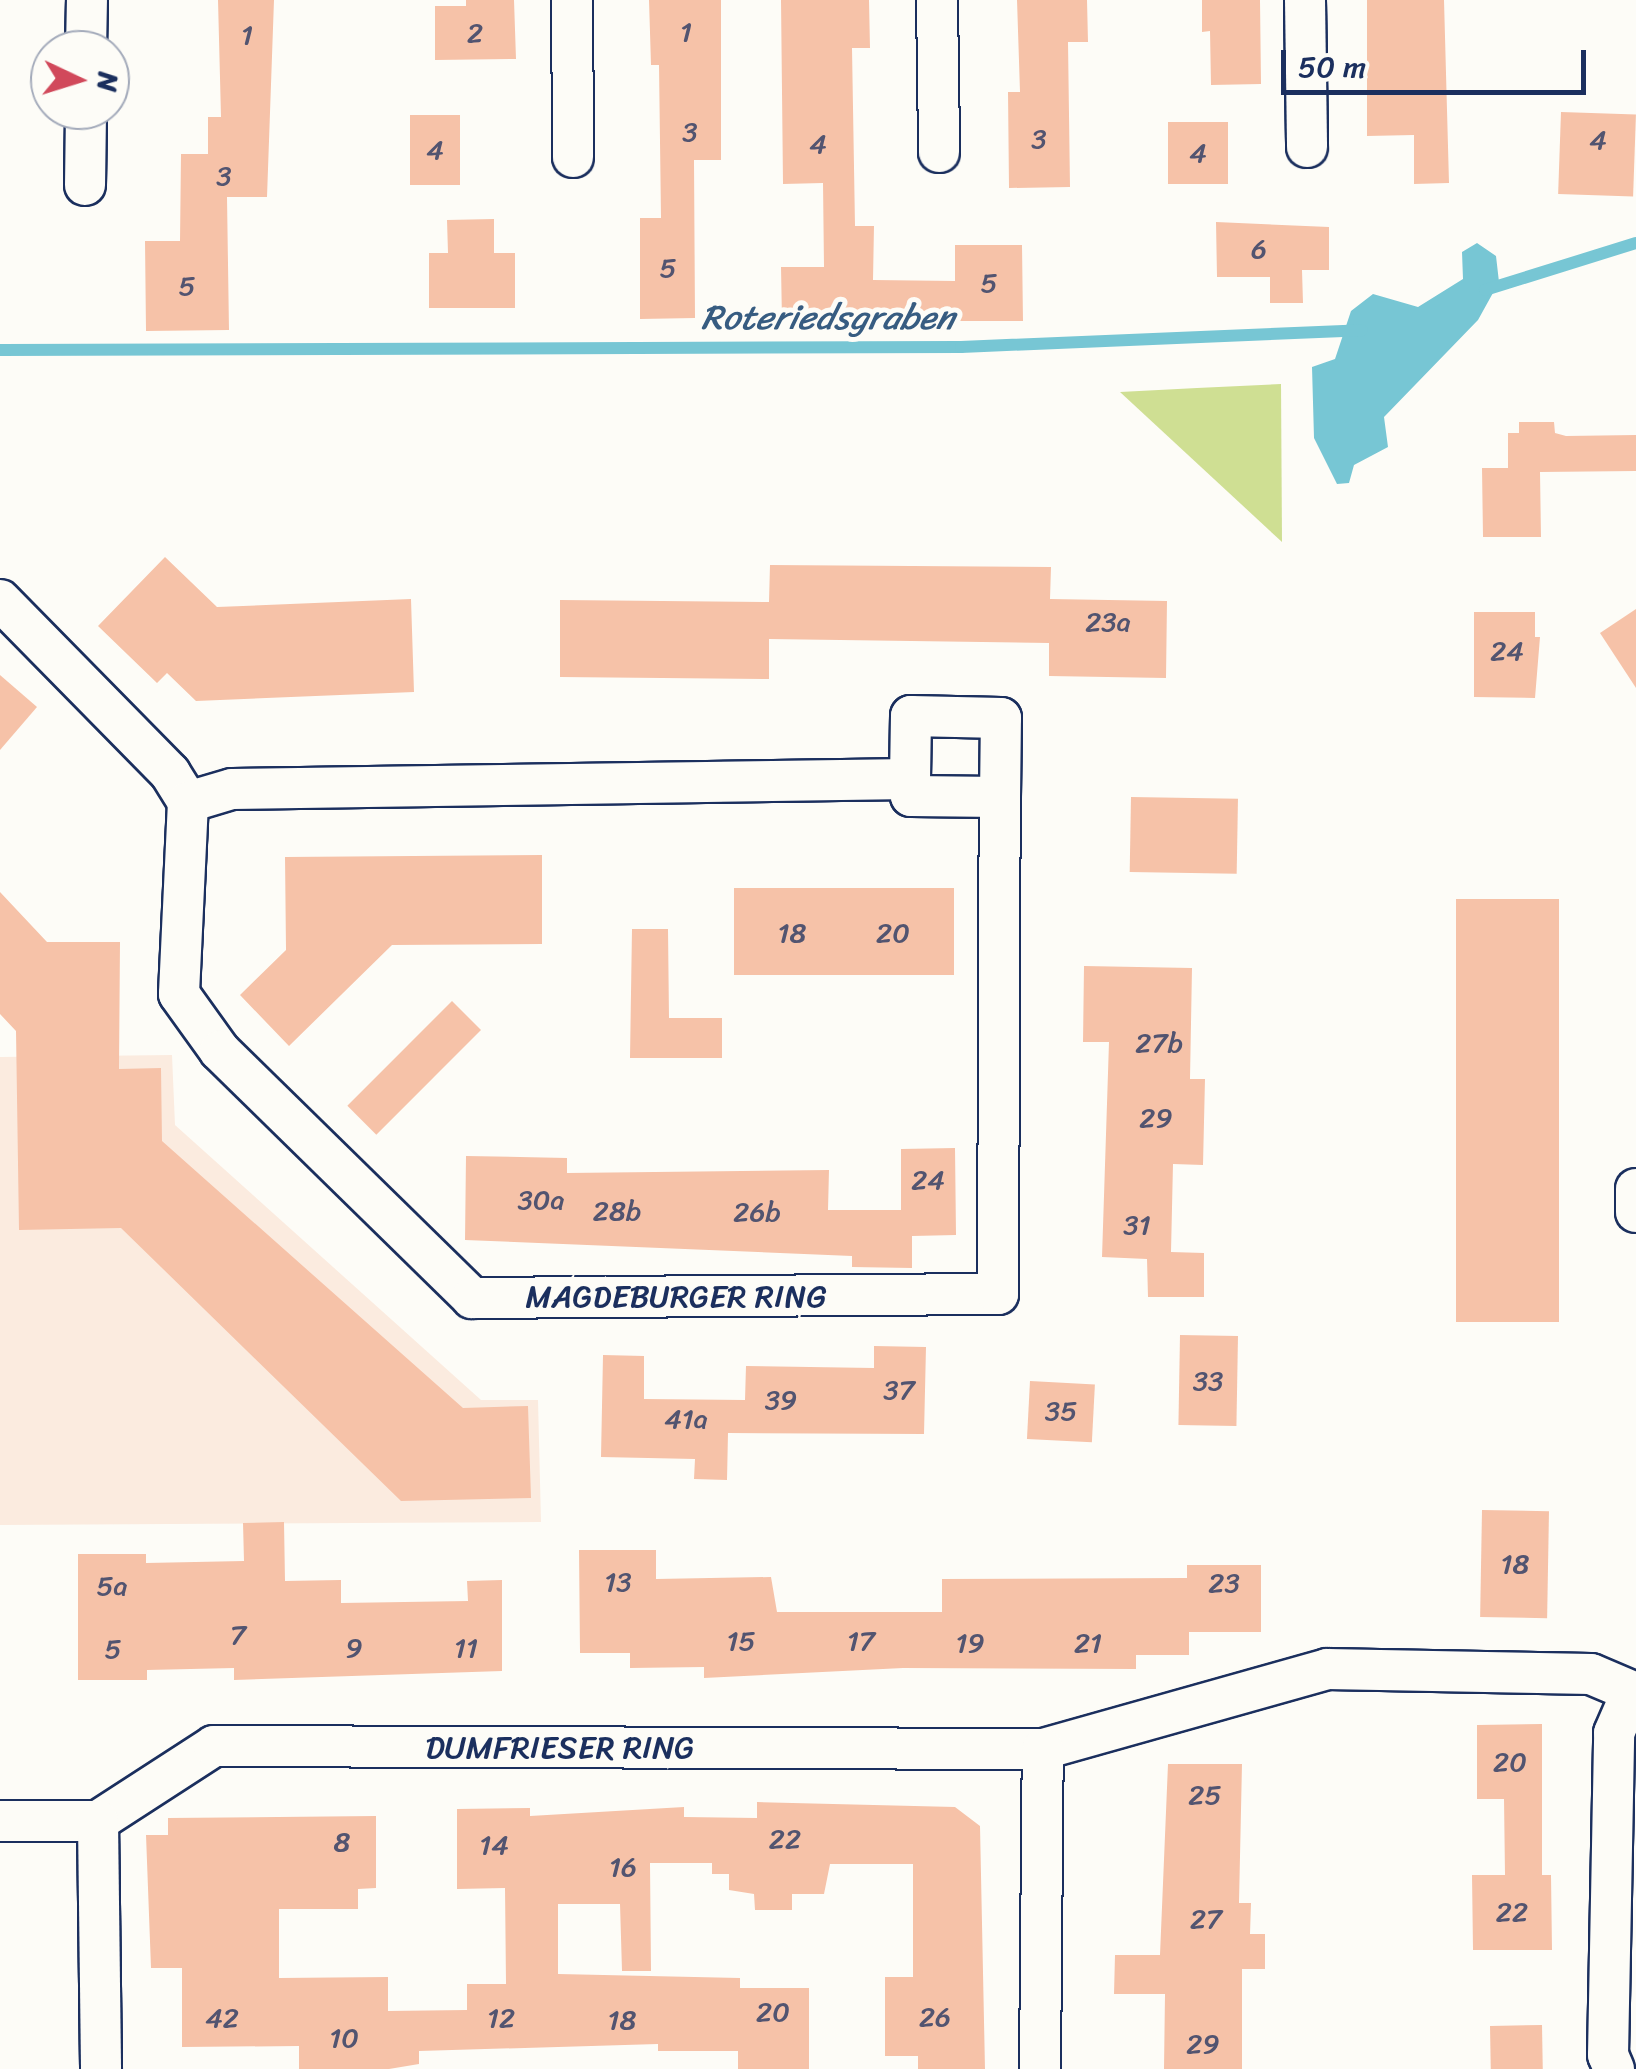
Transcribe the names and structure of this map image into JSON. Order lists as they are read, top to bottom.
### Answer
{
  "streets": {
    "street": ["MAGDEBURGER RING", "DUMFRIESER RING"]
  },
  "water": ["Roteriedsgraben"],
  "house_numbers": [
    "1",
    "2",
    "1",
    "3",
    "3",
    "4",
    "4",
    "4",
    "4",
    "3",
    "6",
    "5",
    "5",
    "5",
    "23a",
    "24",
    "18",
    "20",
    "27b",
    "29",
    "24",
    "30a",
    "28b",
    "26b",
    "31",
    "33",
    "37",
    "39",
    "35",
    "41a",
    "18",
    "13",
    "23",
    "5a",
    "7",
    "15",
    "17",
    "19",
    "21",
    "9",
    "11",
    "5",
    "20",
    "25",
    "22",
    "8",
    "14",
    "16",
    "22",
    "27",
    "20",
    "26",
    "42",
    "12",
    "18",
    "10",
    "29"
  ],
  "scale_bar": "50 m",
  "north": "right"
}
